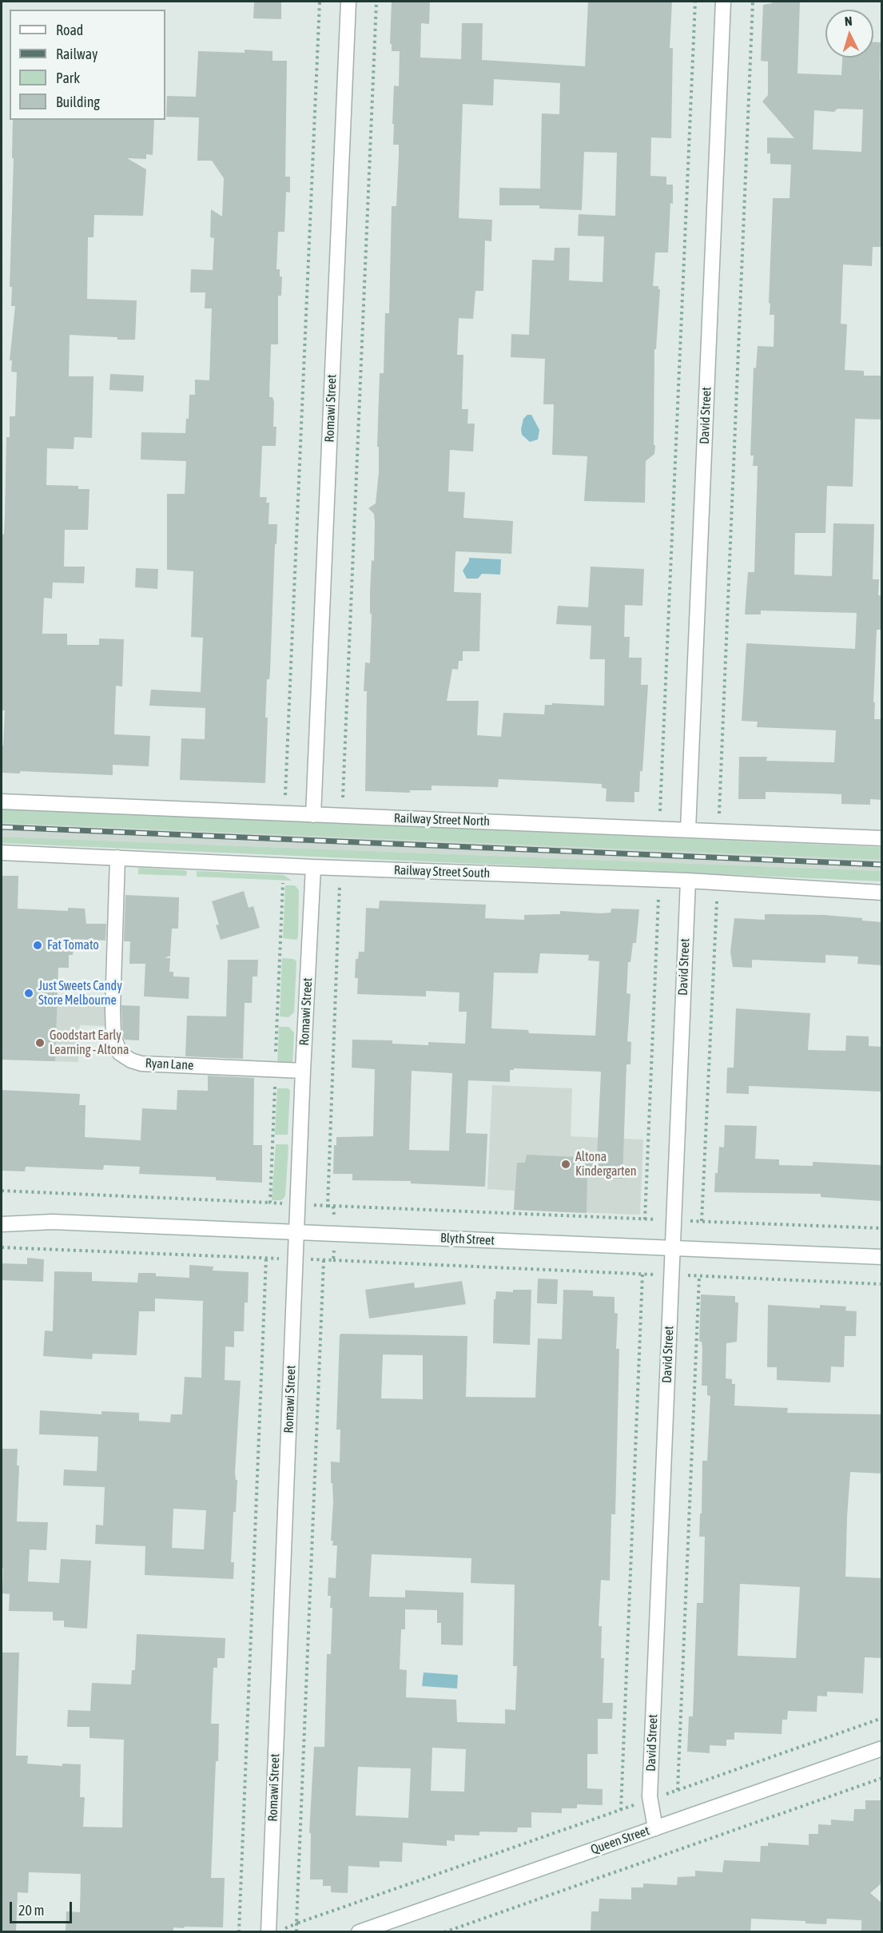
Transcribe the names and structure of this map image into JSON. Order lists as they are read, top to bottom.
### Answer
{
  "streets": {
    "street": [
      "Romawi Street",
      "David Street",
      "Railway Street North",
      "Railway Street South",
      "Ryan Lane",
      "Blyth Street",
      "Queen Street"
    ]
  },
  "crossings": [
    ["Romawi Street", "Railway Street North"],
    ["Romawi Street", "Railway Street South"],
    ["Romawi Street", "Ryan Lane"],
    ["Romawi Street", "Blyth Street"],
    ["David Street", "Railway Street North"],
    ["David Street", "Railway Street South"],
    ["David Street", "Blyth Street"],
    ["David Street", "Queen Street"],
    ["Railway Street South", "Ryan Lane"]
  ],
  "places": [
    "Fat Tomato",
    "Just Sweets Candy Store Melbourne",
    "Goodstart Early Learning - Altona",
    "Altona Kindergarten"
  ],
  "legend": [
    "Road",
    "Railway",
    "Park",
    "Building"
  ],
  "scale_bar": "20 m",
  "north": "top"
}
